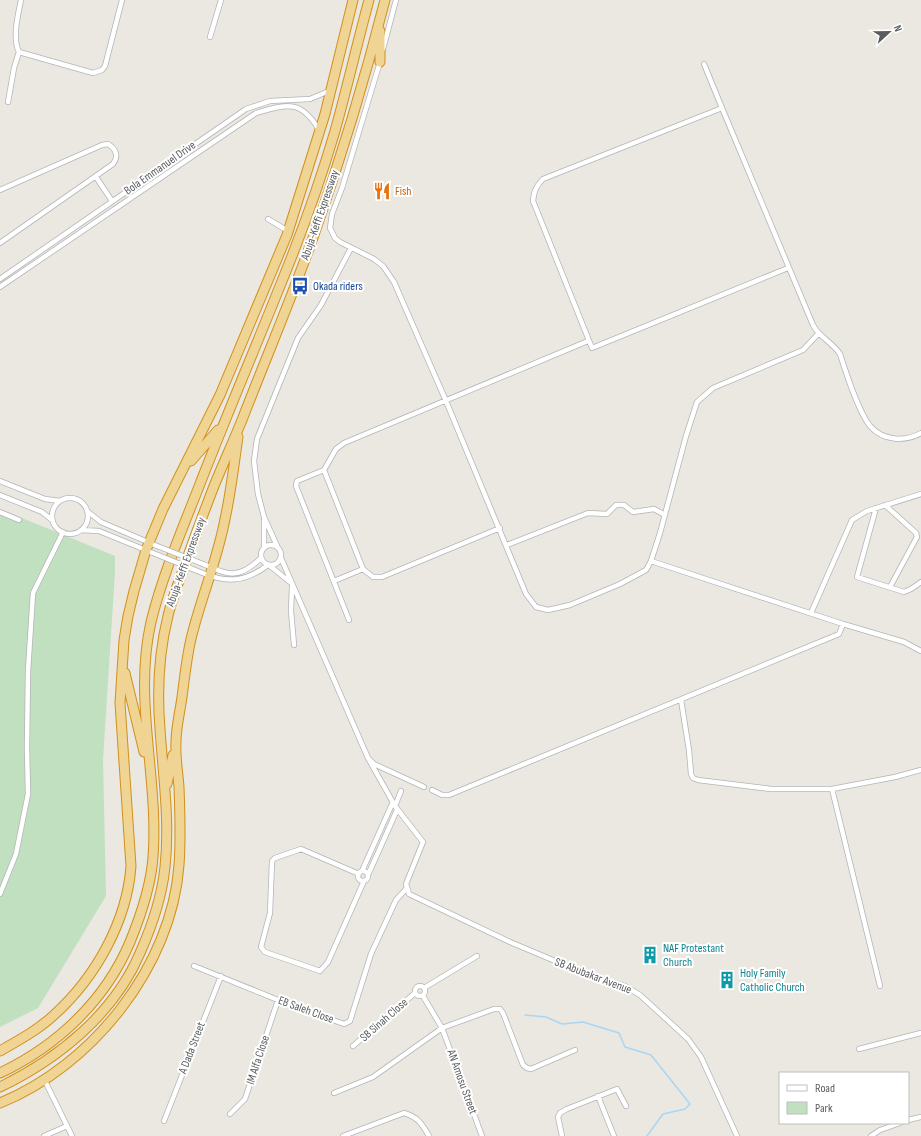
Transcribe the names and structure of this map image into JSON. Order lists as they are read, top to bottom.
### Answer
{
  "streets": {
    "highway": ["Abuja-Keffi Expressway"],
    "street": [
      "Bola Emmanuel Drive",
      "SB Abubakar Avenue",
      "EB Saleh Close",
      "SB Sinah Close",
      "A Dada Street",
      "IM Alfa Close",
      "AN Amosu Street"
    ]
  },
  "crossings": [
    ["Bola Emmanuel Drive", "Abuja-Keffi Expressway"],
    ["SB Abubakar Avenue", "EB Saleh Close"],
    ["EB Saleh Close", "A Dada Street"],
    ["EB Saleh Close", "IM Alfa Close"],
    ["SB Sinah Close", "AN Amosu Street"]
  ],
  "places": {
    "restaurant": ["Fish"],
    "bus stop": ["Okada riders"],
    "building": ["NAF Protestant Church", "Holy Family Catholic Church"]
  },
  "legend": ["Road", "Park"],
  "north": "right"
}
